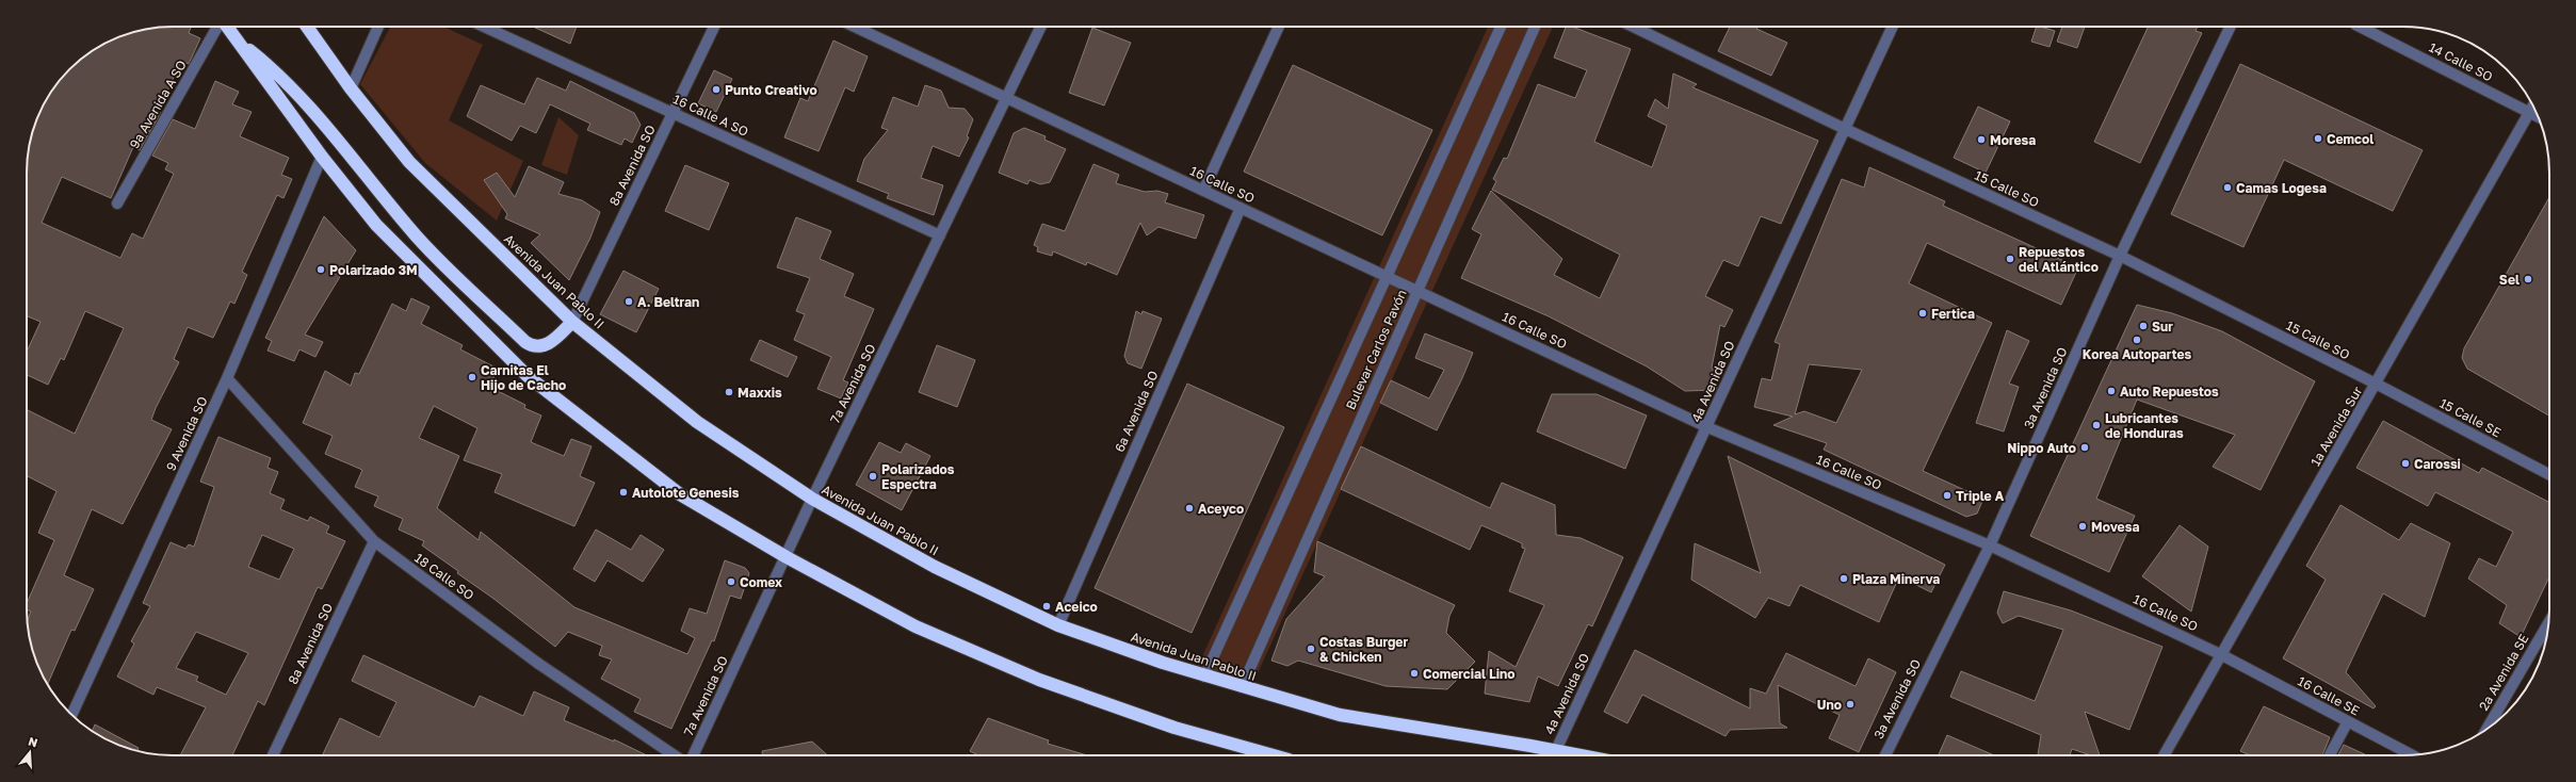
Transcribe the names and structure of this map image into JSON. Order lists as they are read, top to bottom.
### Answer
{
  "streets": {
    "highway": ["Avenida Juan Pablo II"],
    "street": [
      "14 Calle SO",
      "9a Avenida A SO",
      "16 Calle A SO",
      "8a Avenida SO",
      "16 Calle SO",
      "15 Calle SO",
      "Bulevar Carlos Pavón",
      "4a Avenida SO",
      "7a Avenida SO",
      "3a Avenida SO",
      "6a Avenida SO",
      "15 Calle SE",
      "1a Avenida Sur",
      "9 Avenida SO",
      "18 Calle SO",
      "2a Avenida SE",
      "16 Calle SE"
    ]
  },
  "crossings": [
    ["14 Calle SO", "1a Avenida Sur"],
    ["16 Calle A SO", "8a Avenida SO"],
    ["16 Calle A SO", "7a Avenida SO"],
    ["8a Avenida SO", "Avenida Juan Pablo II"],
    ["8a Avenida SO", "18 Calle SO"],
    ["16 Calle SO", "Bulevar Carlos Pavón"],
    ["16 Calle SO", "4a Avenida SO"],
    ["16 Calle SO", "7a Avenida SO"],
    ["16 Calle SO", "3a Avenida SO"],
    ["16 Calle SO", "6a Avenida SO"],
    ["16 Calle SO", "1a Avenida Sur"],
    ["16 Calle SO", "16 Calle SE"],
    ["15 Calle SO", "4a Avenida SO"],
    ["15 Calle SO", "3a Avenida SO"],
    ["15 Calle SO", "15 Calle SE"],
    ["15 Calle SO", "1a Avenida Sur"],
    ["Avenida Juan Pablo II", "Bulevar Carlos Pavón"],
    ["Avenida Juan Pablo II", "4a Avenida SO"],
    ["Avenida Juan Pablo II", "7a Avenida SO"],
    ["Avenida Juan Pablo II", "6a Avenida SO"],
    ["15 Calle SE", "1a Avenida Sur"],
    ["1a Avenida Sur", "16 Calle SE"],
    ["9 Avenida SO", "18 Calle SO"]
  ],
  "places": [
    "Punto Creativo",
    "Cemcol",
    "Moresa",
    "Camas Logesa",
    "Repuestos del Atlántico",
    "Polarizado 3M",
    "Sel",
    "A. Beltran",
    "Fertica",
    "Sur",
    "Korea Autopartes",
    "Carnitas El Hijo de Cacho",
    "Auto Repuestos",
    "Maxxis",
    "Lubricantes de Honduras",
    "Nippo Auto",
    "Carossi",
    "Polarizados Espectra",
    "Autolote Genesis",
    "Triple A",
    "Aceyco",
    "Movesa",
    "Plaza Minerva",
    "Comex",
    "Aceico",
    "Costas Burger & Chicken",
    "Comercial Lino",
    "Uno"
  ],
  "north": "top"
}
